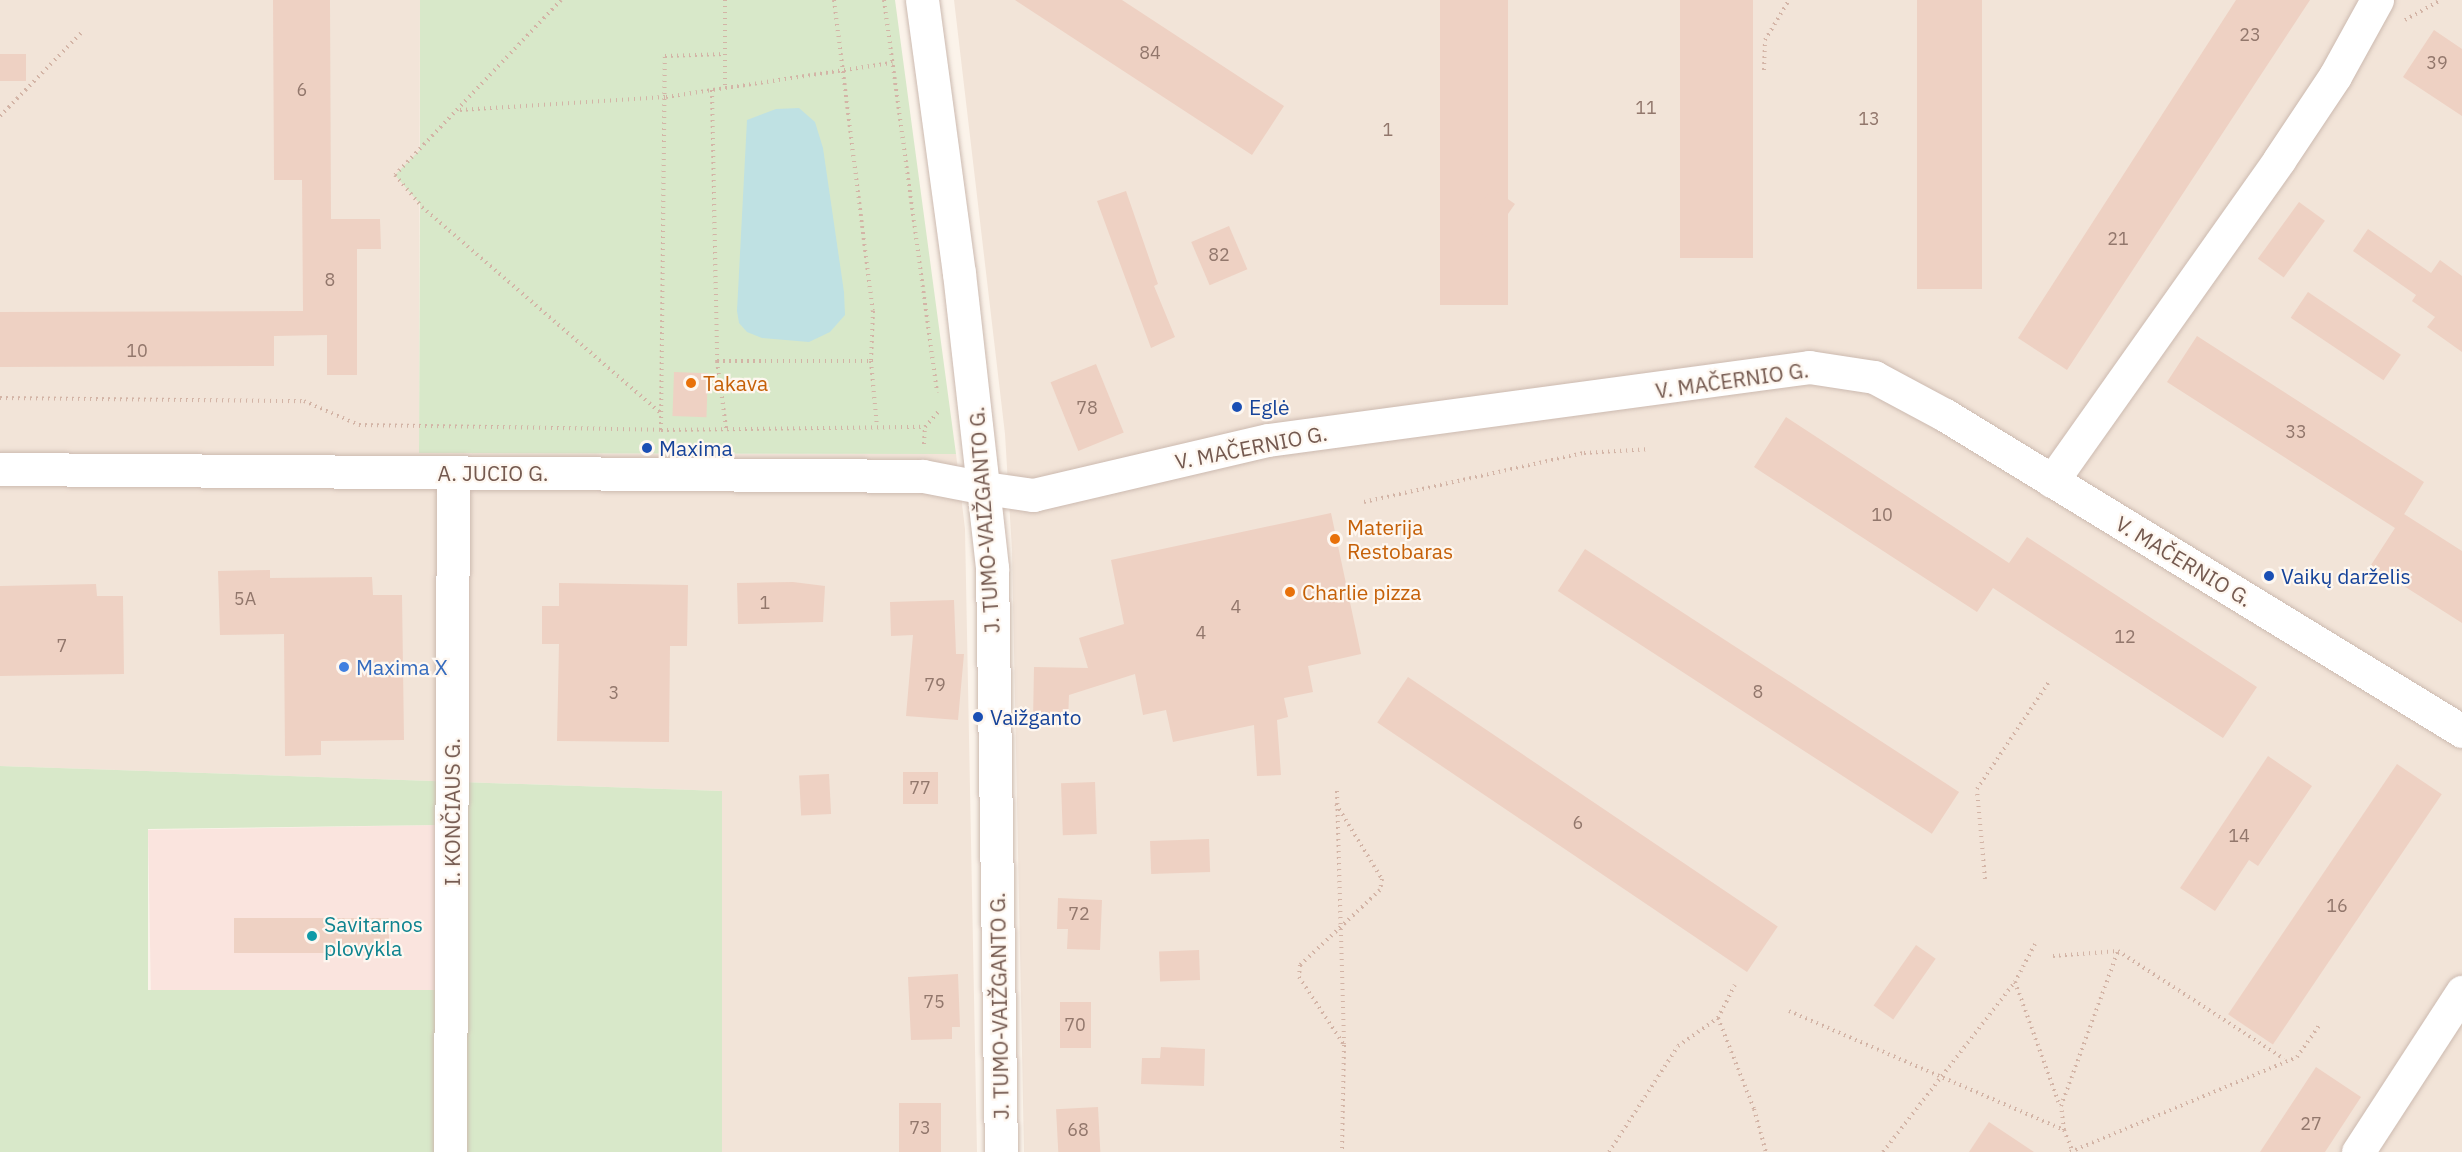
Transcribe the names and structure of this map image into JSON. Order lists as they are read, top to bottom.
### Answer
{
  "streets": {
    "street": [
      "V. MAČERNIO G.",
      "A. JUCIO G.",
      "J. TUMO-VAIŽGANTO G.",
      "I. KONČIAUS G."
    ]
  },
  "crossings": [
    ["V. MAČERNIO G.", "A. JUCIO G."],
    ["V. MAČERNIO G.", "J. TUMO-VAIŽGANTO G."],
    ["A. JUCIO G.", "J. TUMO-VAIŽGANTO G."],
    ["A. JUCIO G.", "I. KONČIAUS G."]
  ],
  "places": [
    "Takava",
    "Eglė",
    "Maxima",
    "Materija Restobaras",
    "Vaikų darželis",
    "Charlie pizza",
    "Maxima X",
    "Vaižganto",
    "Savitarnos plovykla"
  ],
  "house_numbers": [
    "23",
    "84",
    "39",
    "6",
    "11",
    "13",
    "1",
    "21",
    "82",
    "8",
    "10",
    "78",
    "33",
    "10",
    "5A",
    "1",
    "4",
    "4",
    "12",
    "7",
    "79",
    "8",
    "3",
    "77",
    "6",
    "14",
    "16",
    "72",
    "75",
    "70",
    "27",
    "73",
    "68"
  ]
}
